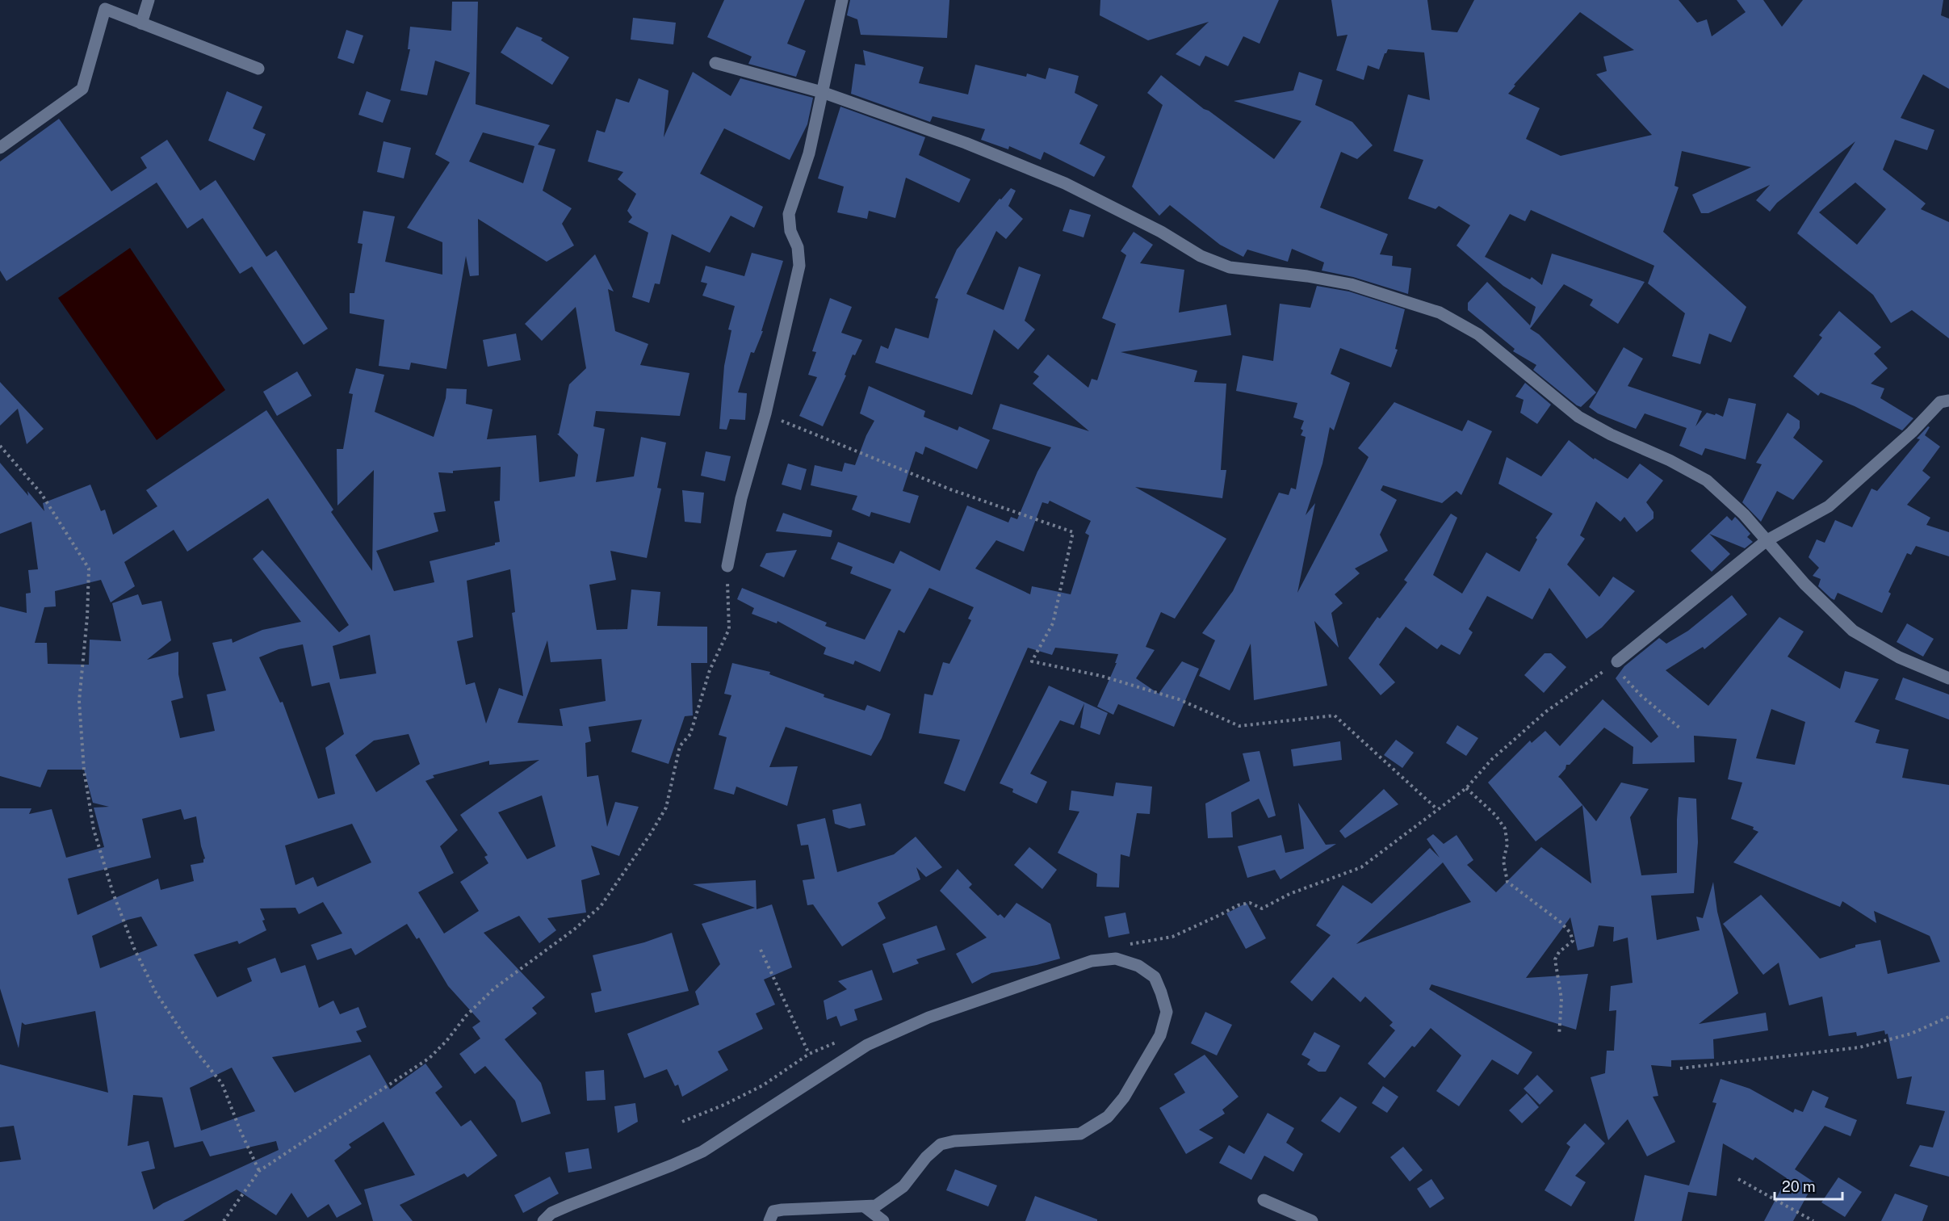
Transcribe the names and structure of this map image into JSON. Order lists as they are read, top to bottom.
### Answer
{
  "scale_bar": "20 m"
}
